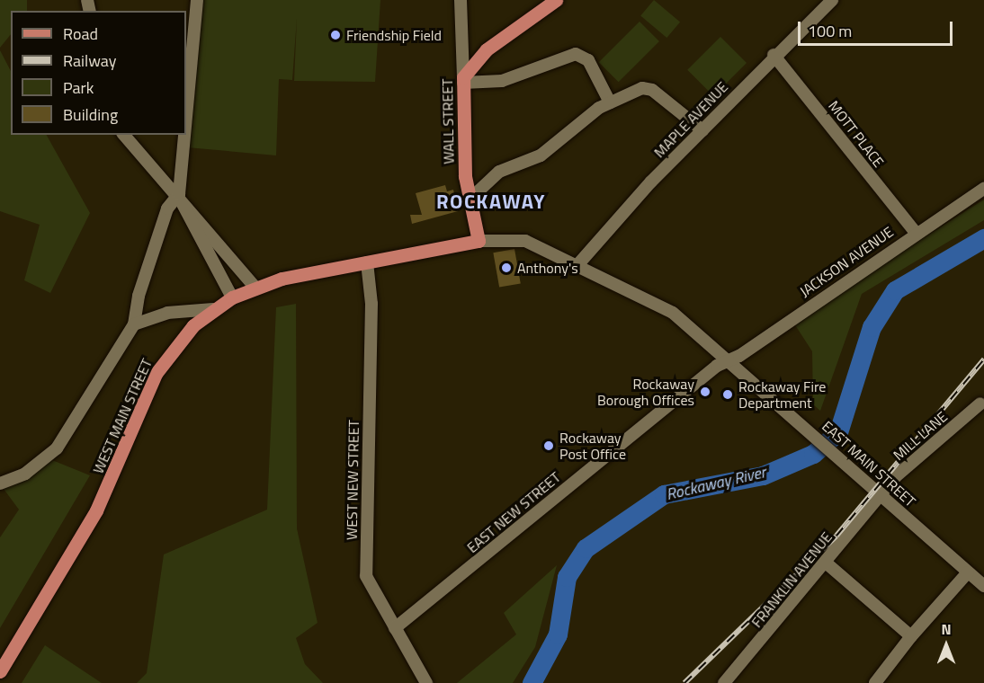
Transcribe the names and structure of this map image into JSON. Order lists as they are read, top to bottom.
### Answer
{
  "streets": {
    "main road": ["WALL STREET", "WEST MAIN STREET"],
    "street": [
      "MAPLE AVENUE",
      "MOTT PLACE",
      "JACKSON AVENUE",
      "MILL LANE",
      "EAST MAIN STREET",
      "WEST NEW STREET",
      "EAST NEW STREET",
      "FRANKLIN AVENUE"
    ]
  },
  "crossings": [
    ["MAPLE AVENUE", "MOTT PLACE"],
    ["MAPLE AVENUE", "EAST MAIN STREET"],
    ["WALL STREET", "WEST MAIN STREET"],
    ["WALL STREET", "EAST MAIN STREET"],
    ["MOTT PLACE", "JACKSON AVENUE"],
    ["JACKSON AVENUE", "EAST MAIN STREET"],
    ["JACKSON AVENUE", "EAST NEW STREET"],
    ["WEST MAIN STREET", "EAST MAIN STREET"],
    ["WEST MAIN STREET", "WEST NEW STREET"],
    ["MILL LANE", "EAST MAIN STREET"],
    ["MILL LANE", "FRANKLIN AVENUE"],
    ["EAST MAIN STREET", "EAST NEW STREET"],
    ["EAST MAIN STREET", "FRANKLIN AVENUE"],
    ["WEST NEW STREET", "EAST NEW STREET"]
  ],
  "districts": ["ROCKAWAY"],
  "water": ["Rockaway River"],
  "places": [
    "Friendship Field",
    "Anthony's",
    "Rockaway Borough Offices",
    "Rockaway Fire Department",
    "Rockaway Post Office"
  ],
  "legend": [
    "Road",
    "Railway",
    "Park",
    "Building"
  ],
  "scale_bar": "100 m",
  "north": "top"
}
